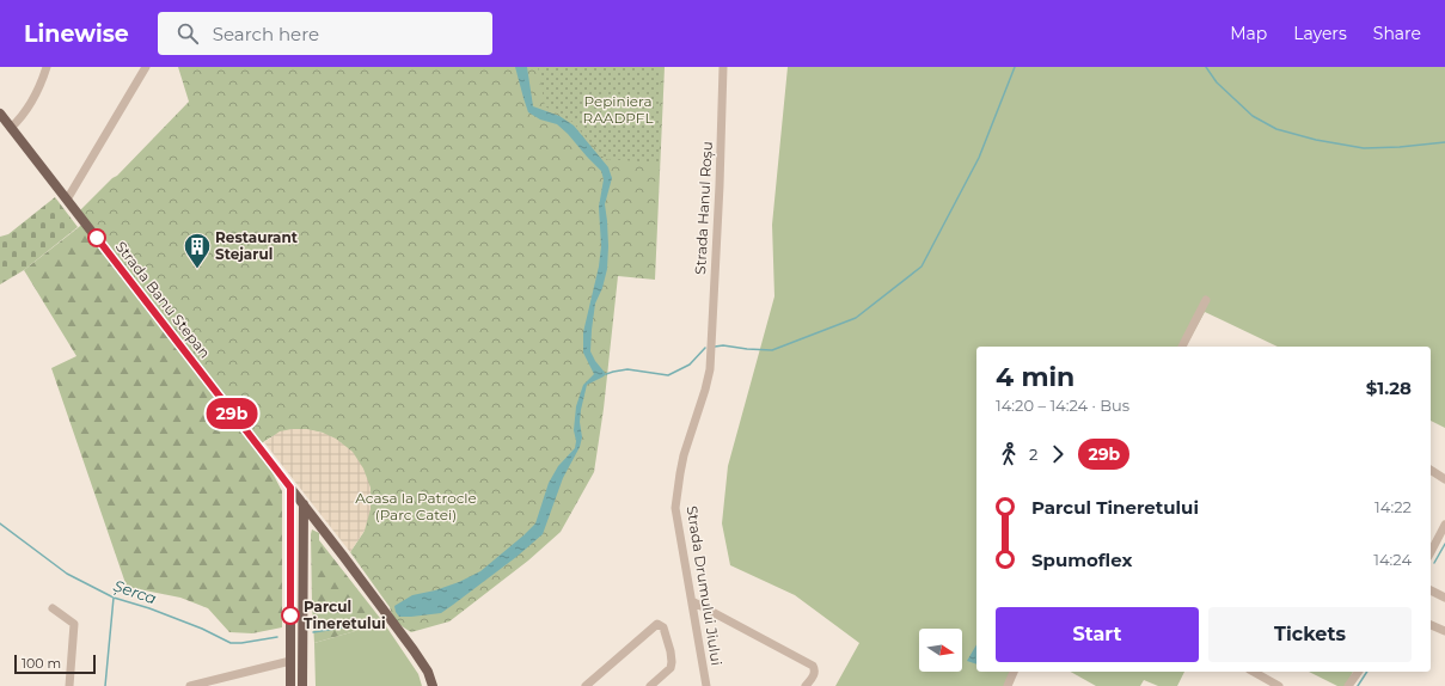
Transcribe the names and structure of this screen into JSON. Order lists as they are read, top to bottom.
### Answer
{
  "streets": {
    "main road": ["Strada Banu Stepan"],
    "street": ["Strada Hanul Roșu", "Strada Drumului Jiului"]
  },
  "crossings": [
    ["Strada Hanul Roșu", "Strada Drumului Jiului"]
  ],
  "water": ["Șerca"],
  "parks": ["Pepiniera RAADPFL", "Acasa la Patrocle (Parc Catei)"],
  "places": {
    "building": ["Restaurant Stejarul"],
    "other": ["Parcul Tineretului"]
  },
  "lines": ["bus line 29b"],
  "scale_bar": "100 m",
  "north": "right",
  "page": {
    "header": "Linewise",
    "search": "Search here",
    "nav": ["Map", "Layers", "Share"],
    "on_map": "29b",
    "heading": ["4 min", "14:20 – 14:24 · Bus", "$1.28"],
    "legs": ["2", "29b"],
    "list": [
      {
        "name": "Parcul Tineretului",
        "value": "14:22"
      },
      {
        "name": "Spumoflex",
        "value": "14:24"
      }
    ],
    "buttons": ["Start", "Tickets"],
    "scale": "100 m"
  }
}
